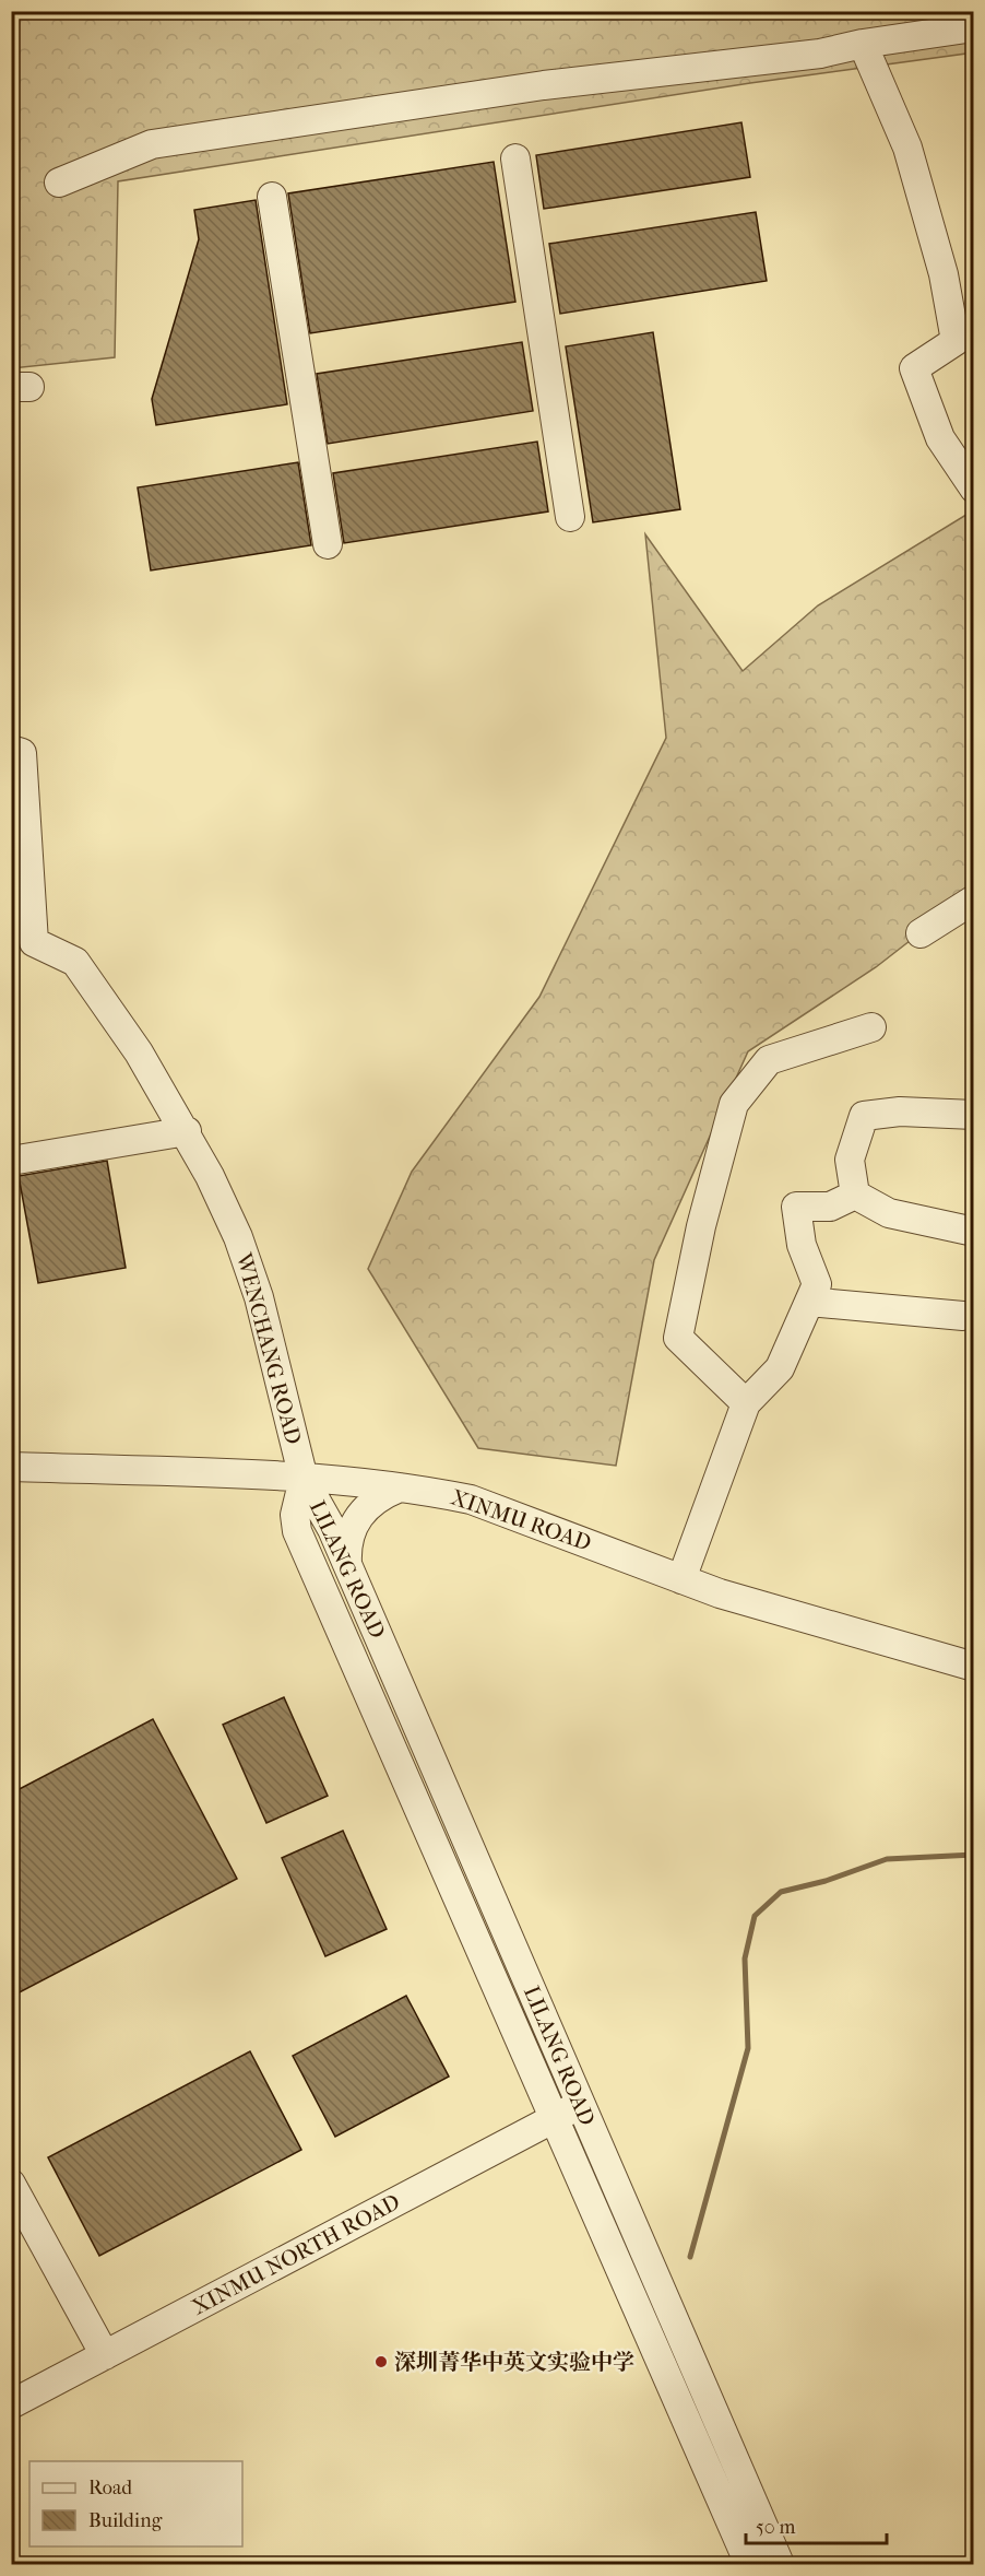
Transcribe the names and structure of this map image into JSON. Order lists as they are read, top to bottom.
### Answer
{
  "streets": {
    "street": [
      "WENCHANG ROAD",
      "XINMU ROAD",
      "LILANG ROAD",
      "XINMU NORTH ROAD"
    ]
  },
  "crossings": [
    ["WENCHANG ROAD", "XINMU ROAD"],
    ["WENCHANG ROAD", "LILANG ROAD"],
    ["XINMU ROAD", "LILANG ROAD"],
    ["LILANG ROAD", "XINMU NORTH ROAD"]
  ],
  "places": ["深圳菁华中英文实验中学"],
  "legend": ["Road", "Building"],
  "scale_bar": "50 m"
}
